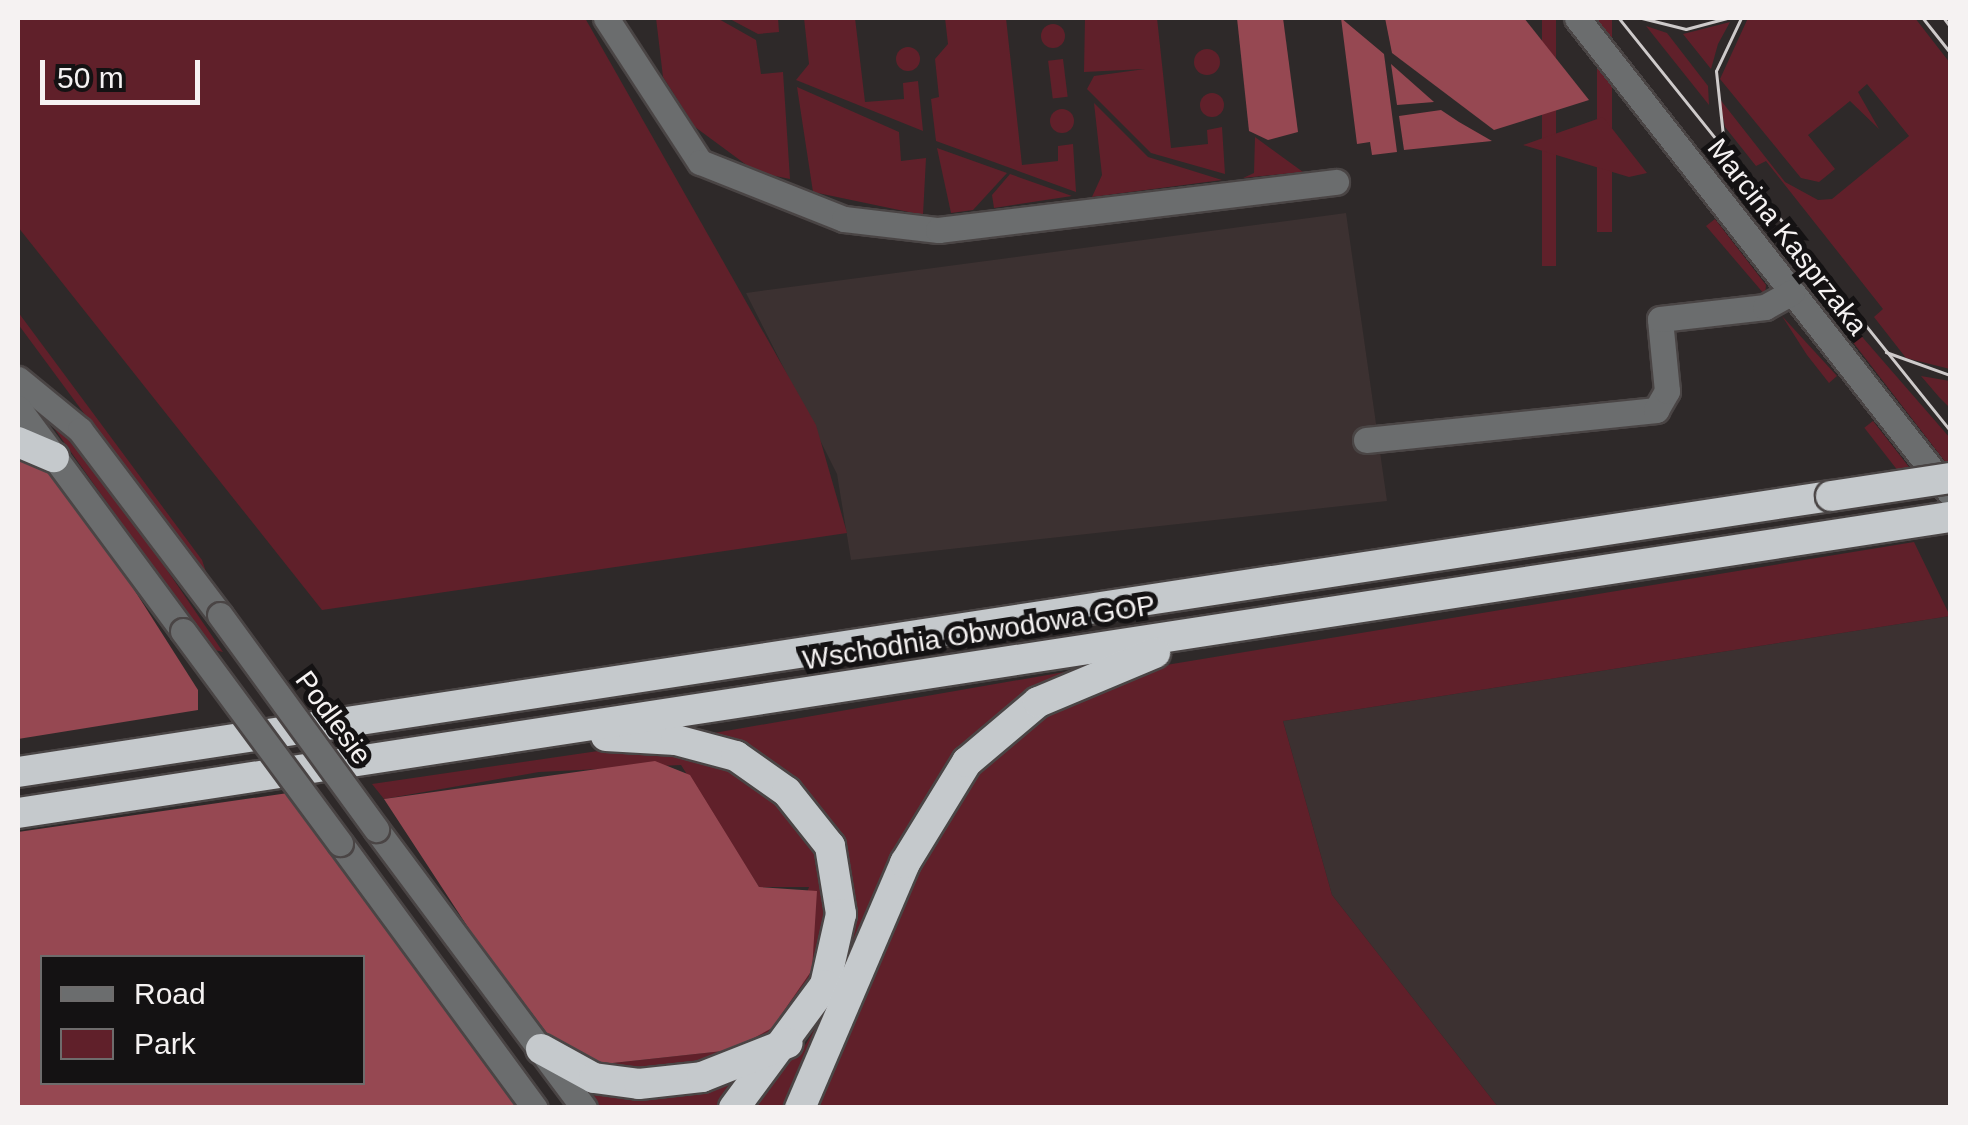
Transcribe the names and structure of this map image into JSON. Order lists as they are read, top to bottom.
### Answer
{
  "streets": {
    "highway": ["Wschodnia Obwodowa GOP"],
    "street": ["Marcina Kasprzaka", "Podlesie"]
  },
  "legend": ["Road", "Park"],
  "scale_bar": "50 m"
}
